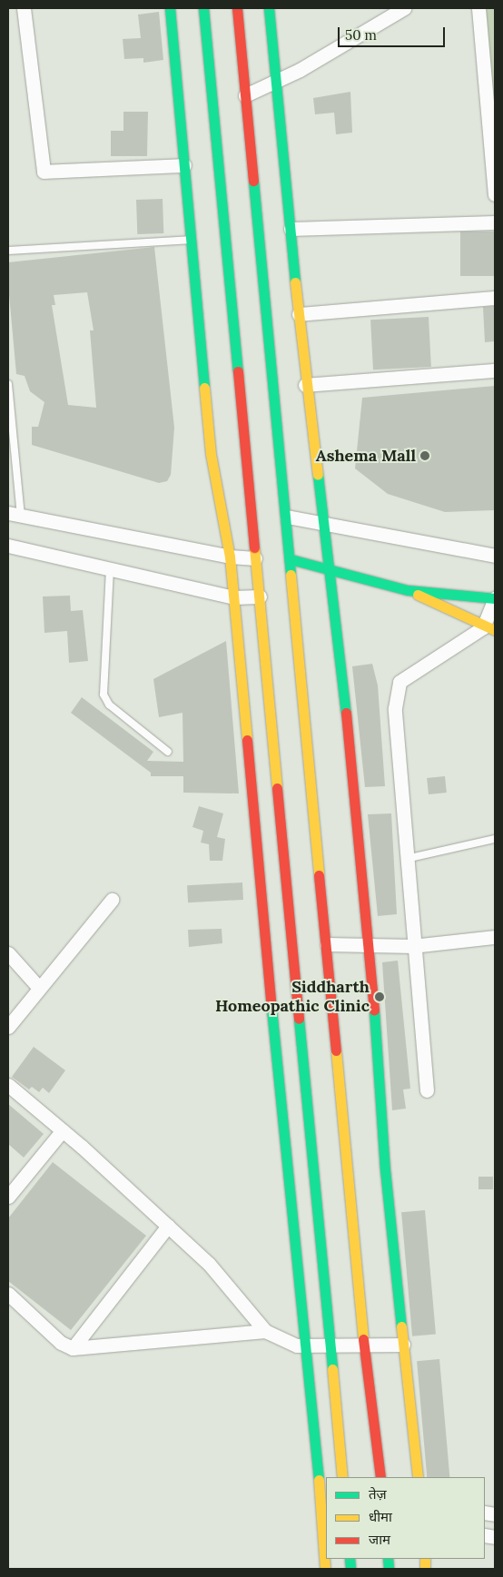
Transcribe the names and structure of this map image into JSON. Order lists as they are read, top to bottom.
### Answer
{
  "places": ["Ashema Mall", "Siddharth Homeopathic Clinic"],
  "legend": ["तेज़", "धीमा", "जाम"],
  "scale_bar": "50 m"
}
